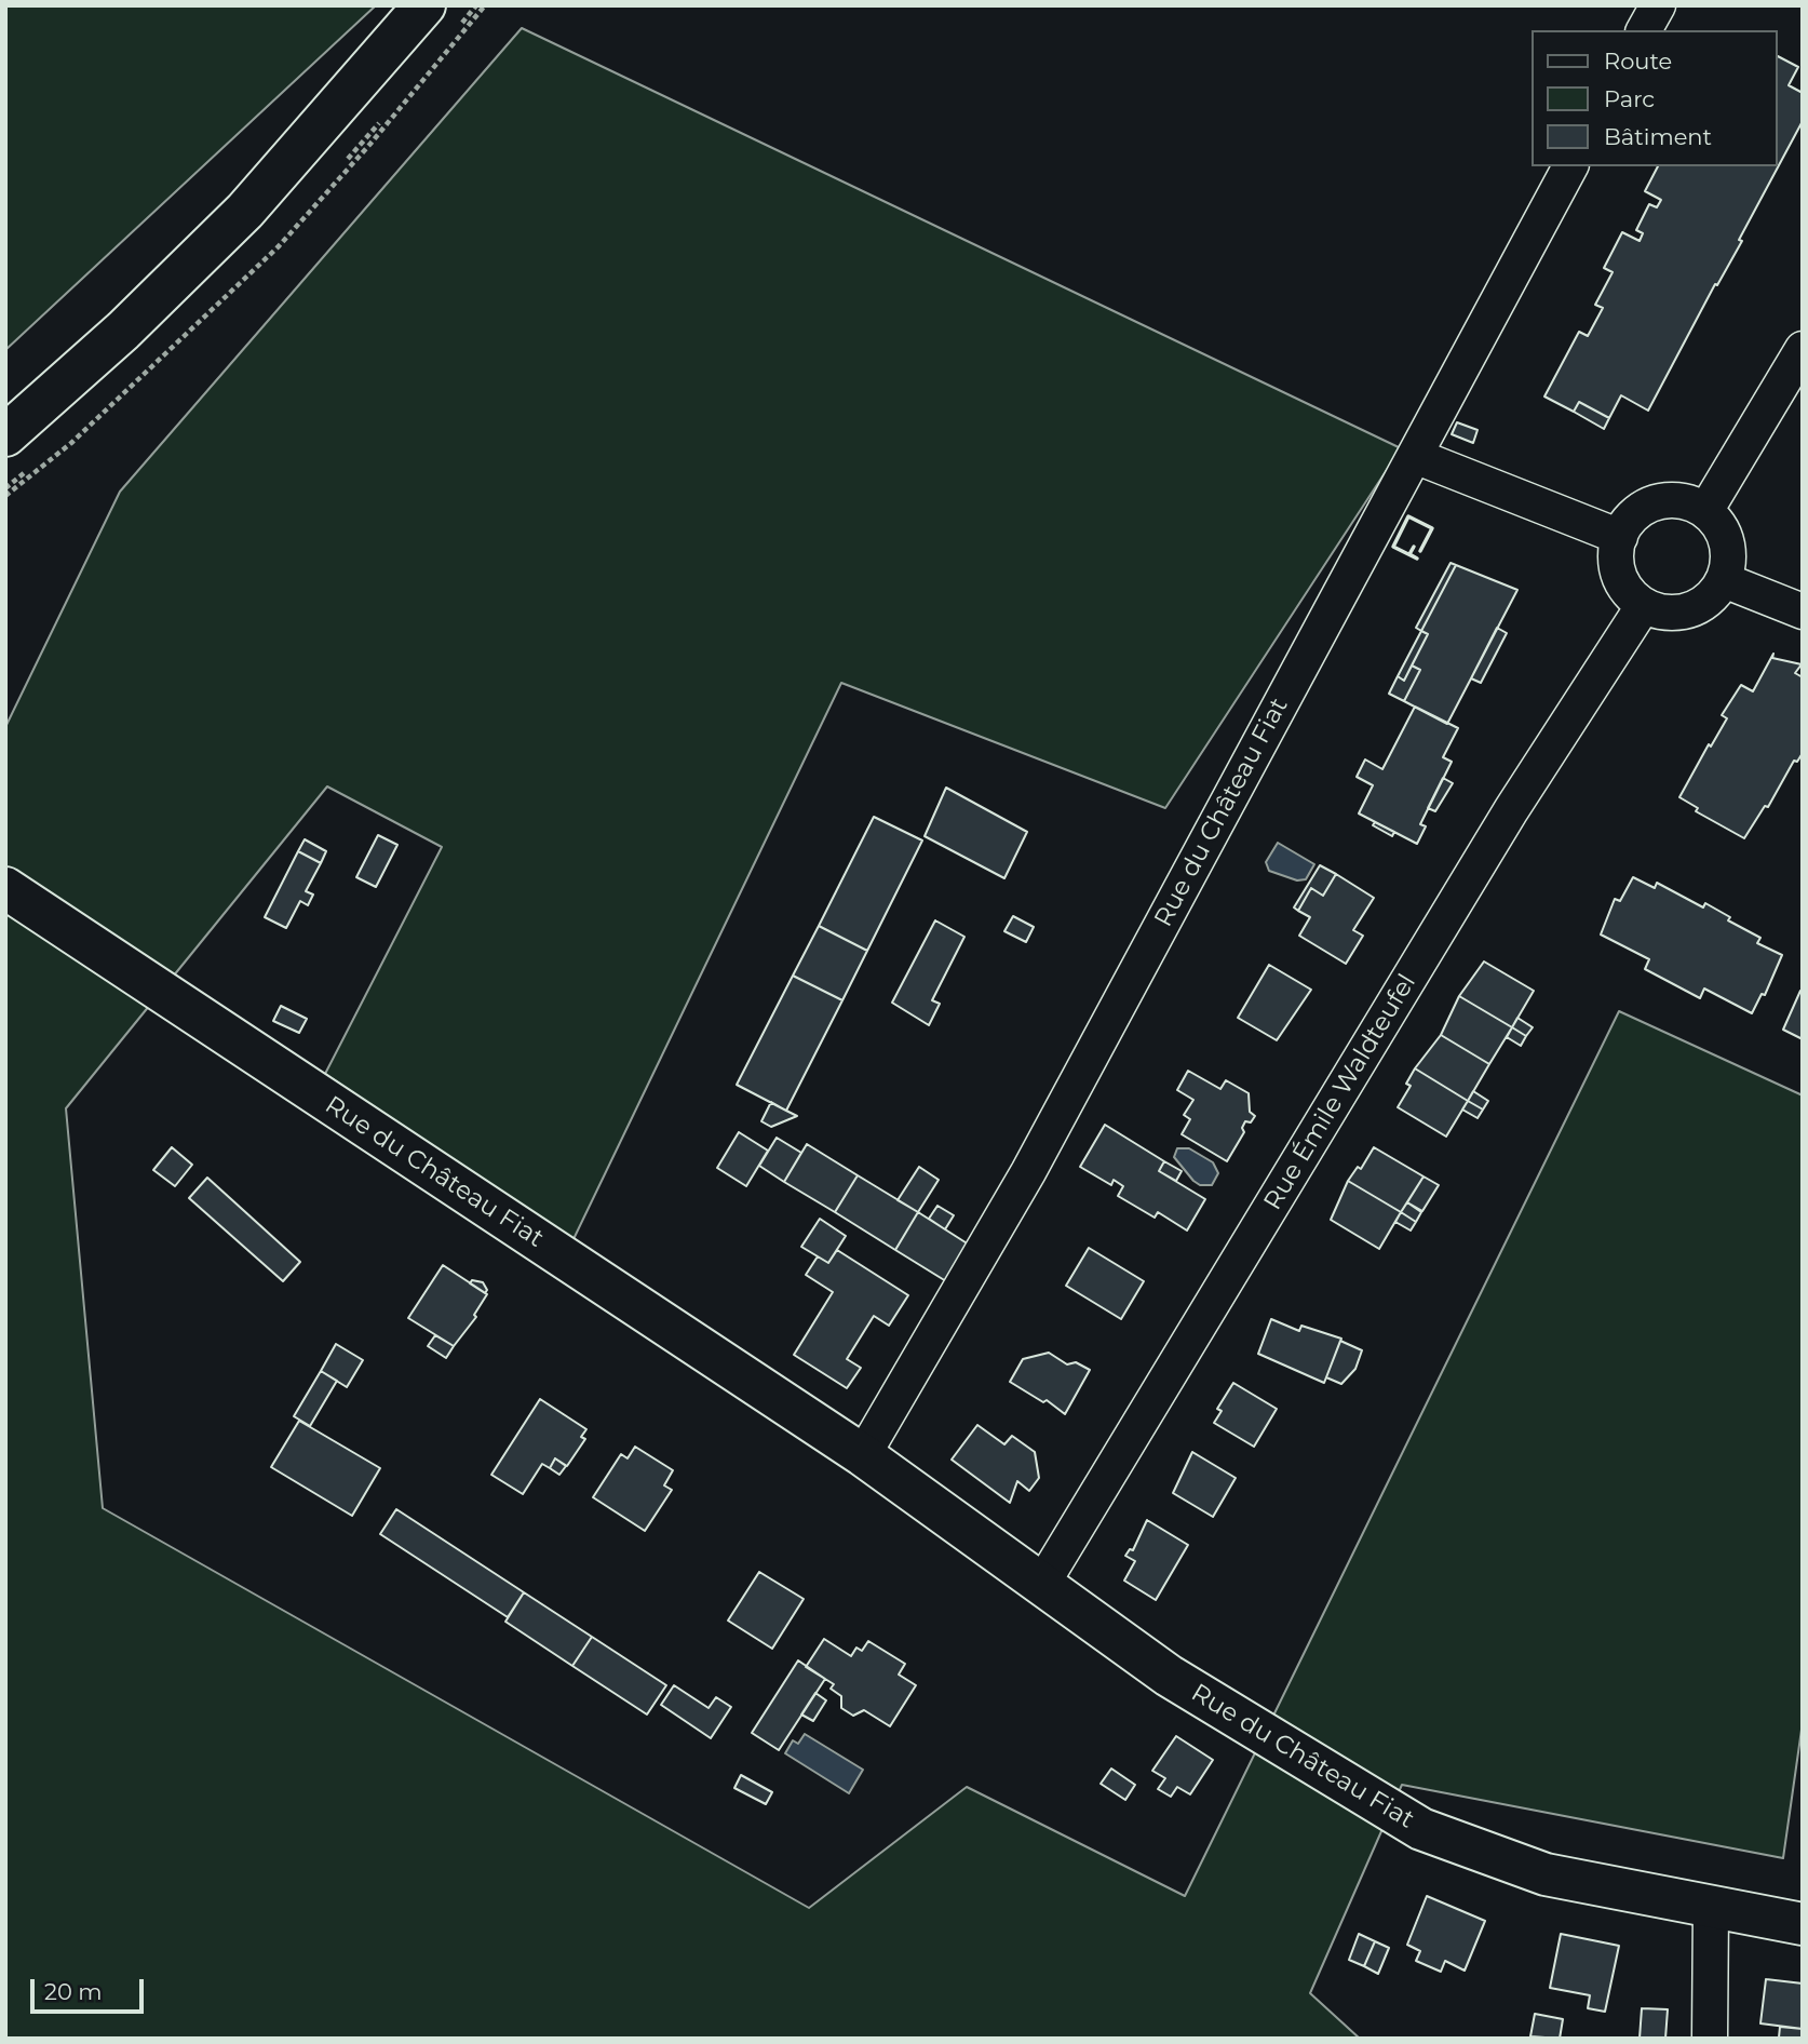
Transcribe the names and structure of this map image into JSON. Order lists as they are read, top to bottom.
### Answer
{
  "streets": {
    "street": ["Rue du Château Fiat", "Rue Émile Waldteufel"]
  },
  "crossings": [
    ["Rue du Château Fiat", "Rue Émile Waldteufel"]
  ],
  "legend": ["Route", "Parc", "Bâtiment"],
  "scale_bar": "20 m"
}
